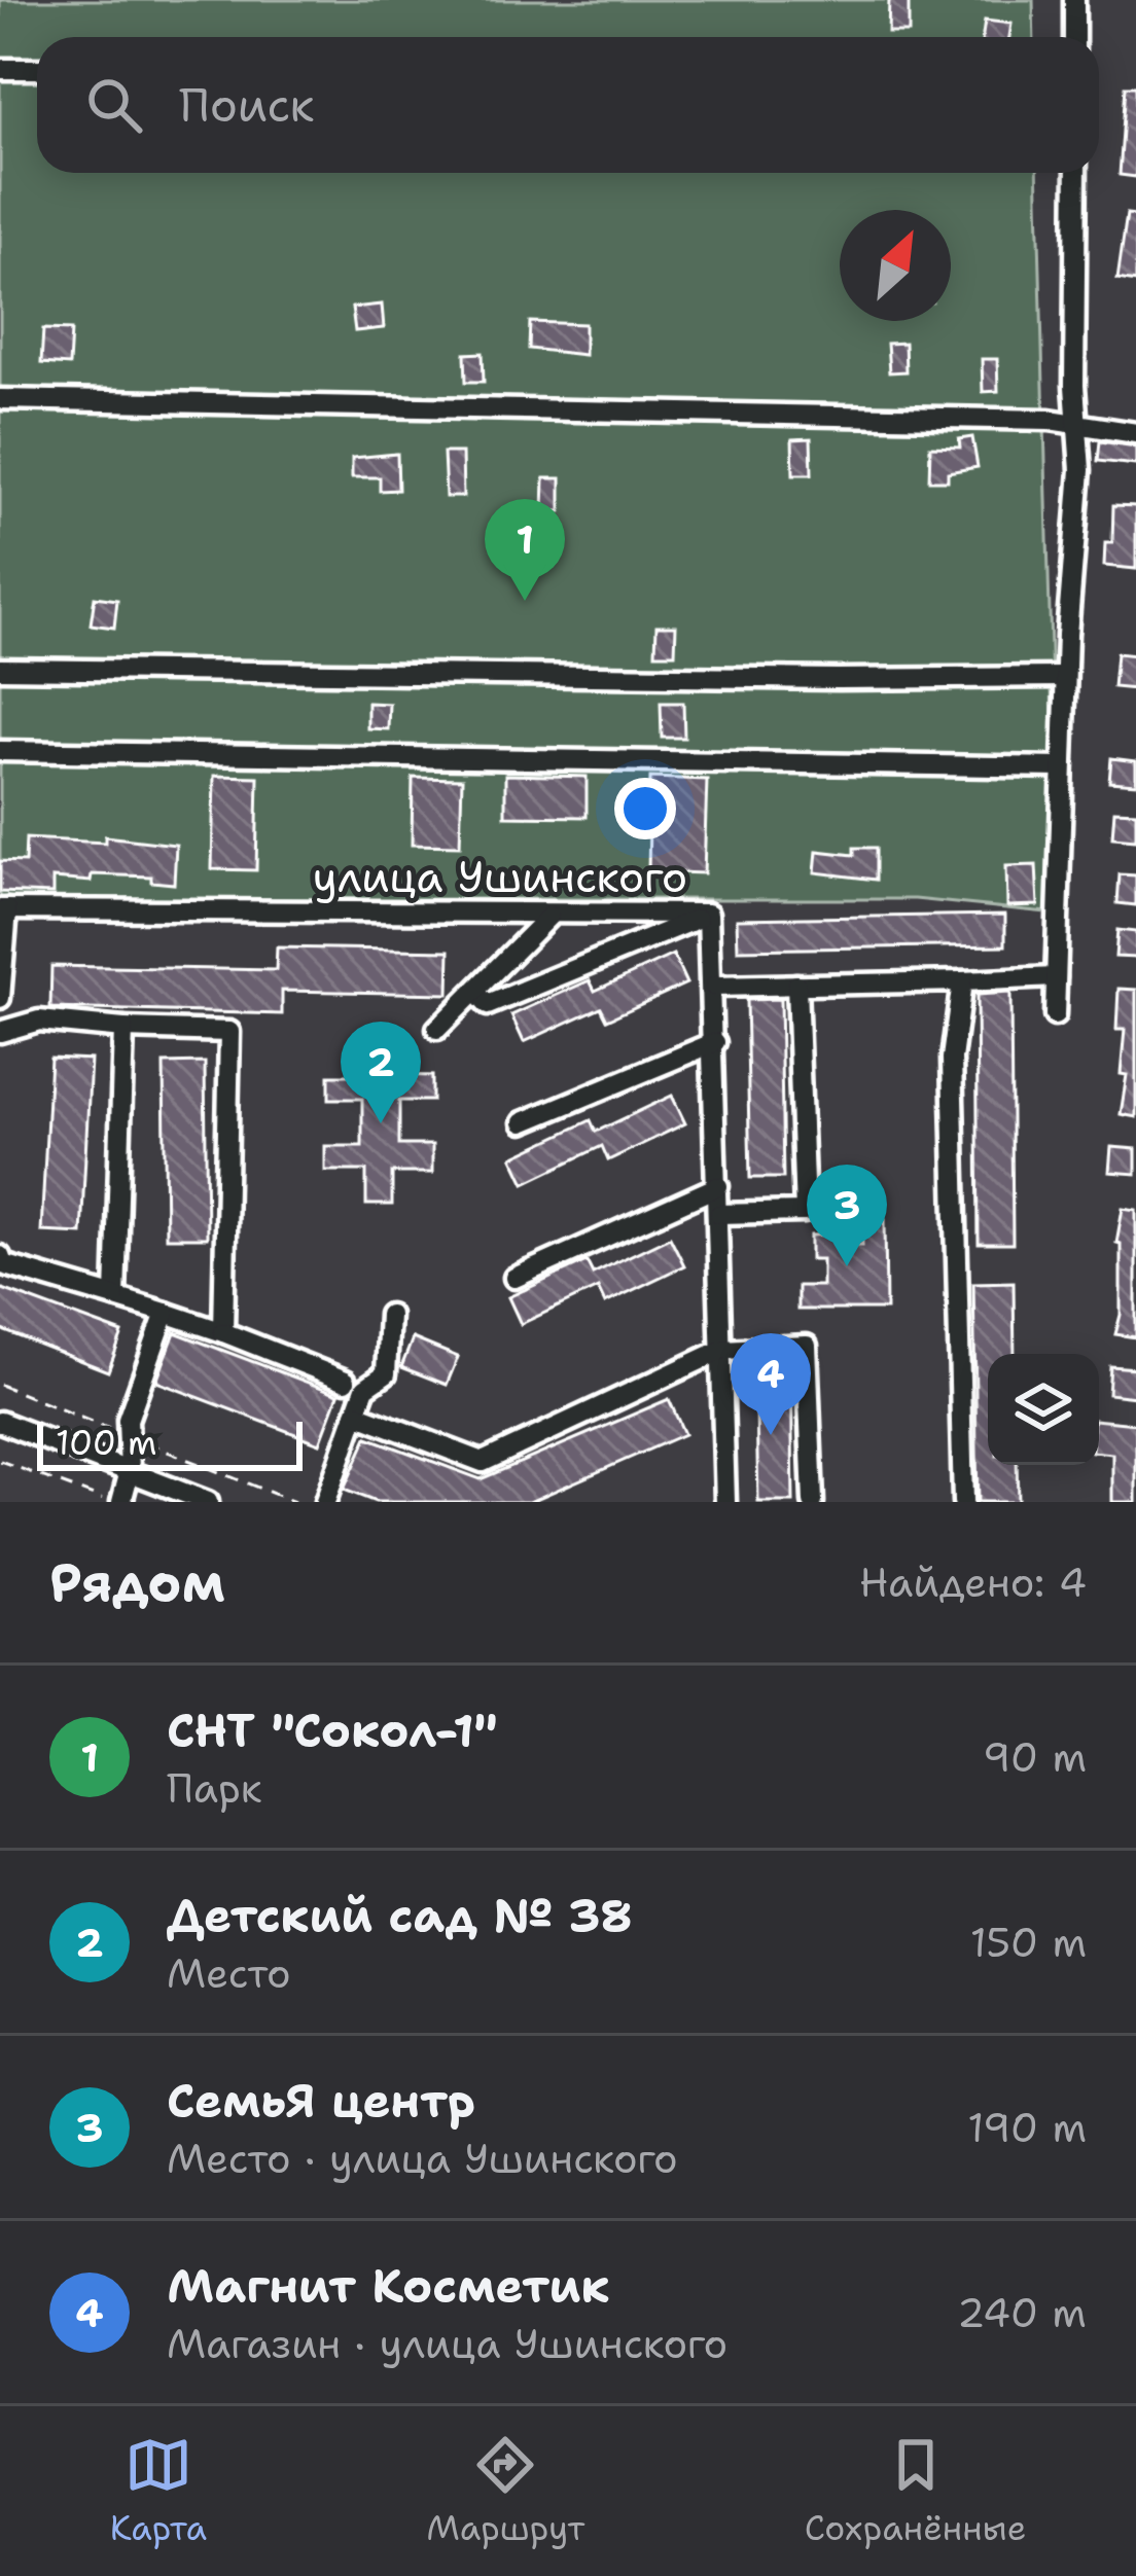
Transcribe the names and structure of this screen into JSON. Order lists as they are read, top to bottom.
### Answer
{
  "streets": {
    "street": ["улица Ушинского"]
  },
  "scale_bar": "100 m",
  "north": "top right",
  "page": {
    "search": "Поиск",
    "pins": [
      "1",
      "2",
      "3",
      "4"
    ],
    "scale": "100 m",
    "heading": ["Рядом", "Найдено: 4"],
    "list": [
      {
        "mark": "1",
        "name": "СНТ \"Сокол-1\"",
        "note": "Парк",
        "value": "90 m"
      },
      {
        "mark": "2",
        "name": "Детский сад № 38",
        "note": "Место",
        "value": "150 m"
      },
      {
        "mark": "3",
        "name": "СемьЯ центр",
        "note": "Место · улица Ушинского",
        "value": "190 m"
      },
      {
        "mark": "4",
        "name": "Магнит Косметик",
        "note": "Магазин · улица Ушинского",
        "value": "240 m"
      }
    ],
    "nav": ["Карта", "Маршрут", "Сохранённые"]
  }
}
